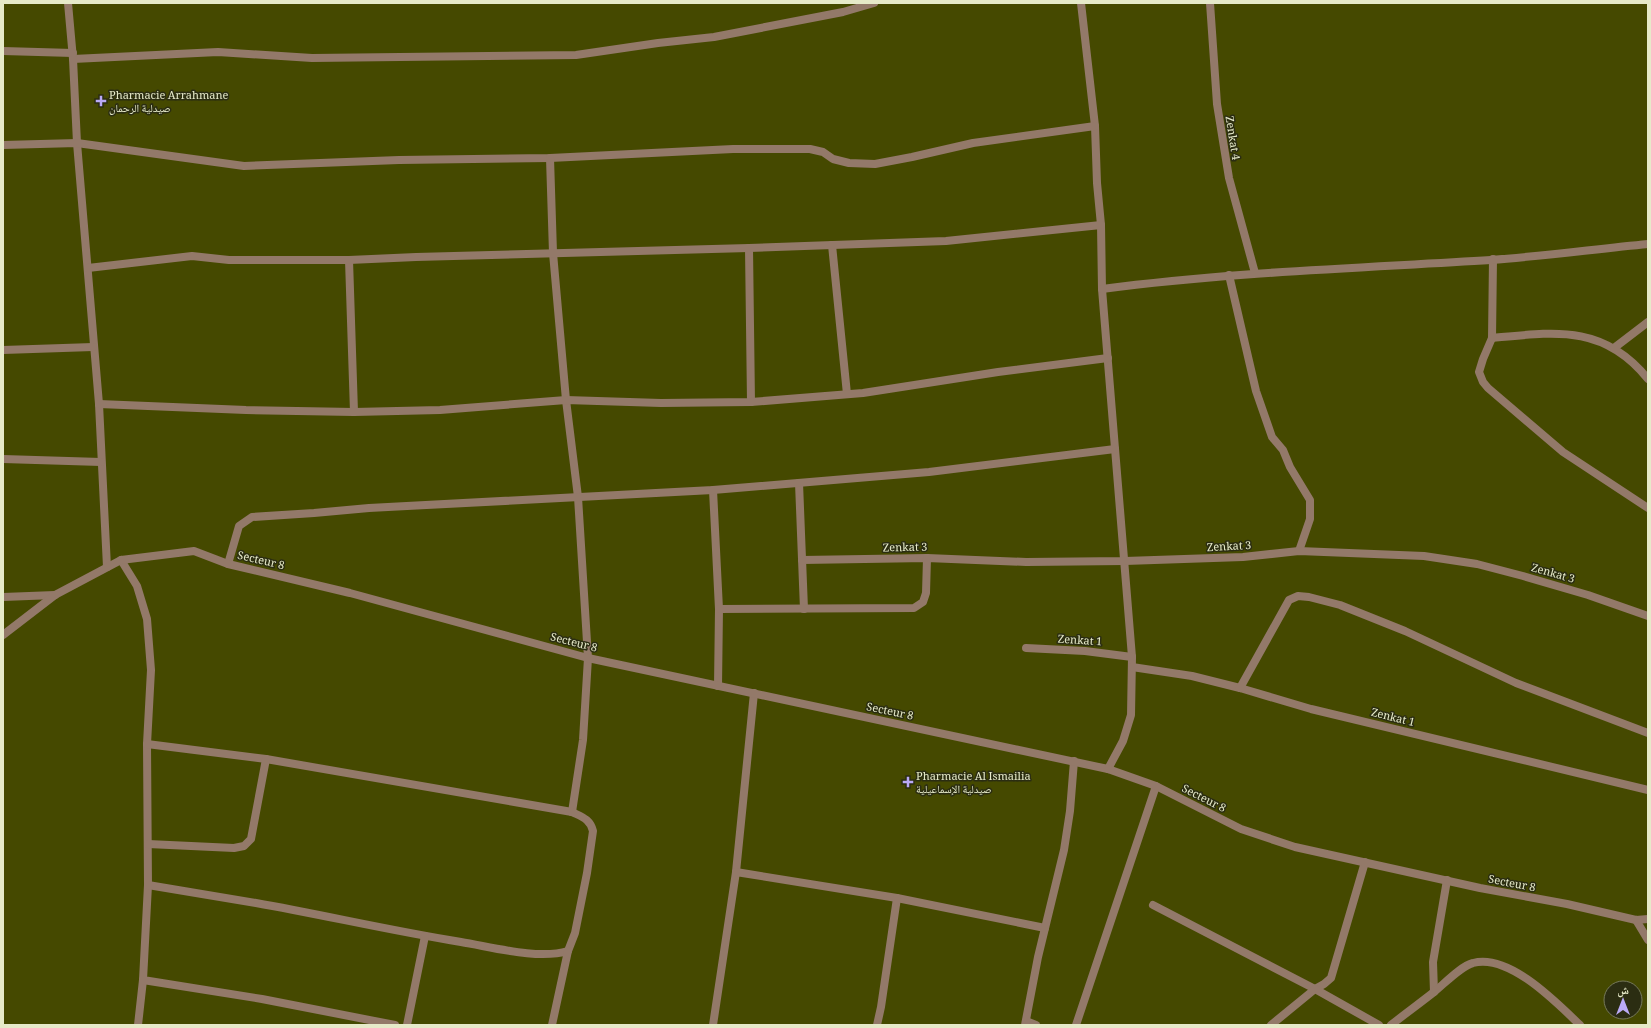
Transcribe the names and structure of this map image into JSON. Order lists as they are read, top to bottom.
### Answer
{
  "streets": {
    "street": [
      "Zenkat 4",
      "Zenkat 3",
      "Secteur 8",
      "Zenkat 1"
    ]
  },
  "places": {
    "health": ["Pharmacie Arrahmane صيدلية الرحمان", "Pharmacie Al Ismailia صيدلية الإسماعيلية"]
  },
  "north": "top"
}
